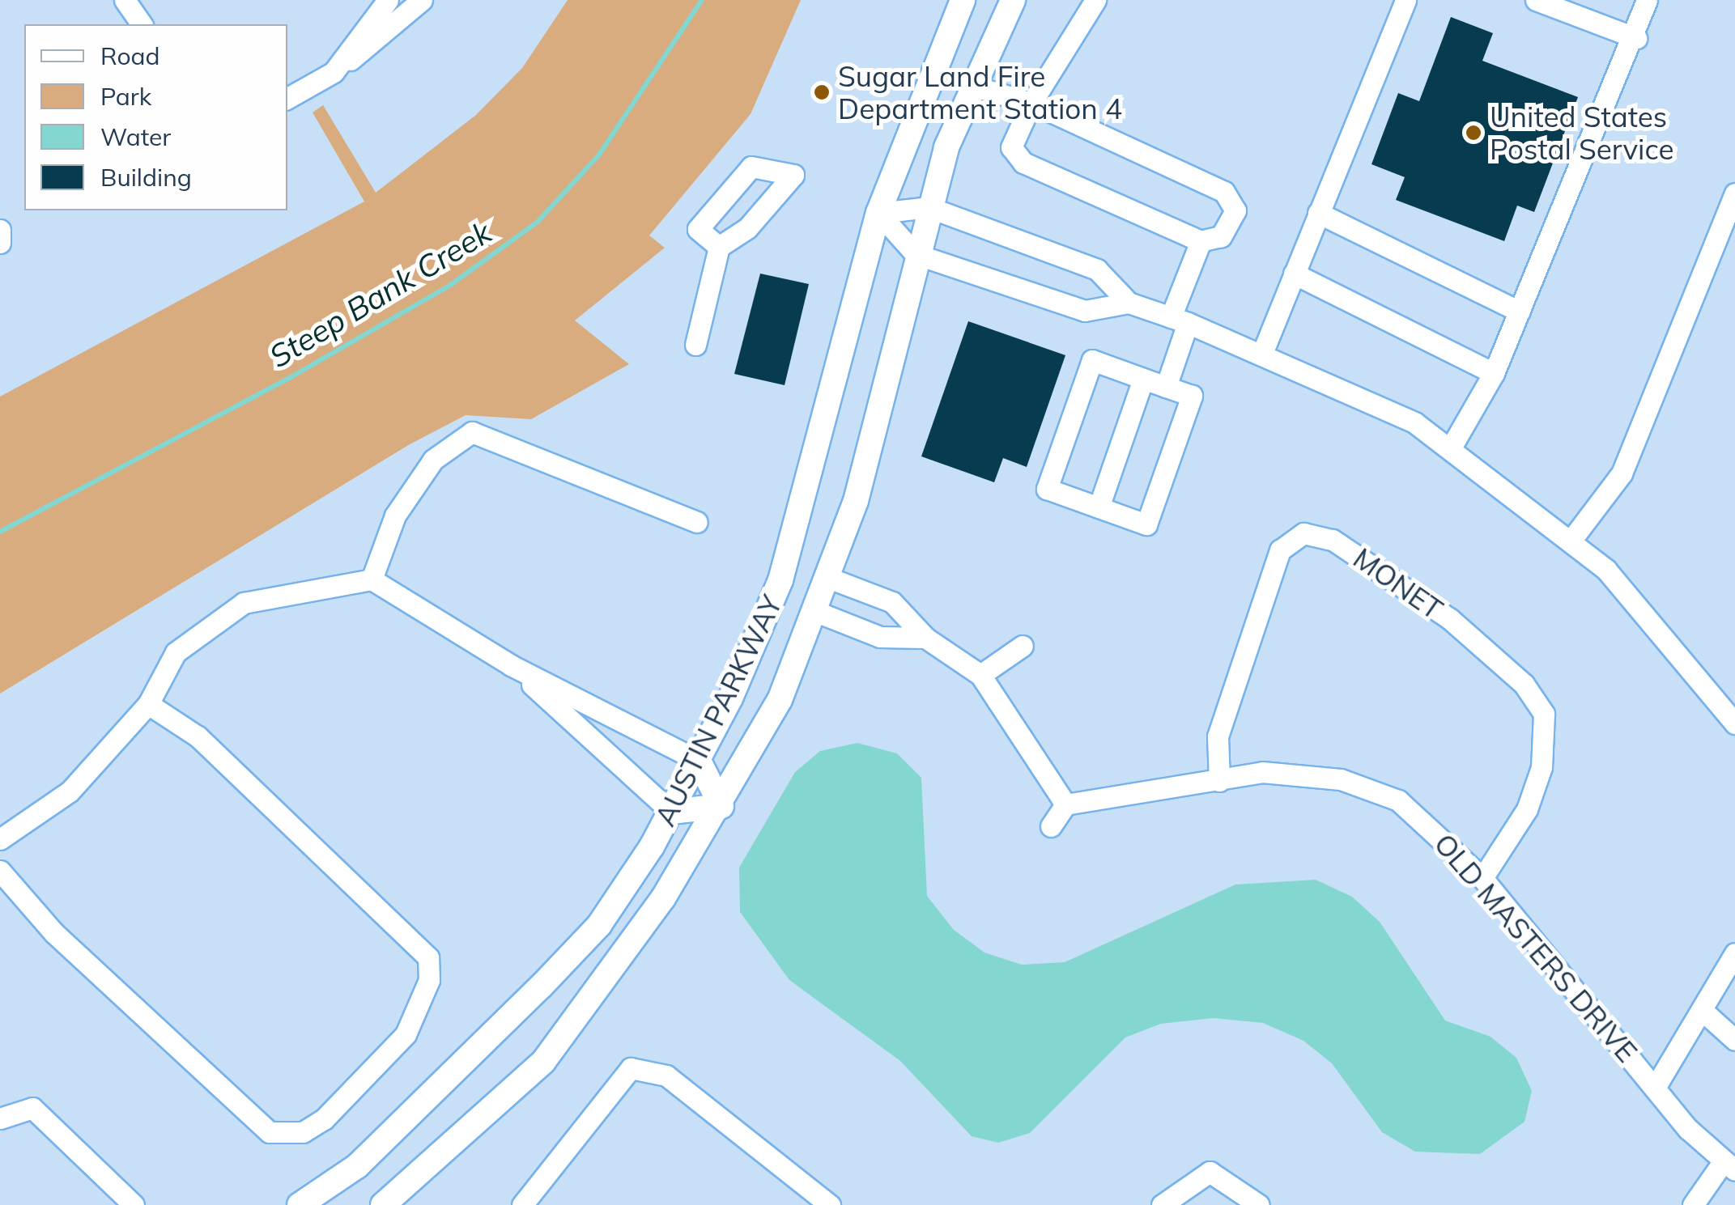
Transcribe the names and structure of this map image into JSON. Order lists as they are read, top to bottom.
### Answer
{
  "streets": {
    "main road": ["AUSTIN PARKWAY"],
    "street": ["MONET", "OLD MASTERS DRIVE"]
  },
  "crossings": [
    ["MONET", "OLD MASTERS DRIVE"]
  ],
  "water": ["Steep Bank Creek"],
  "places": ["Sugar Land Fire Department Station 4", "United States Postal Service"],
  "legend": [
    "Road",
    "Park",
    "Water",
    "Building"
  ]
}
